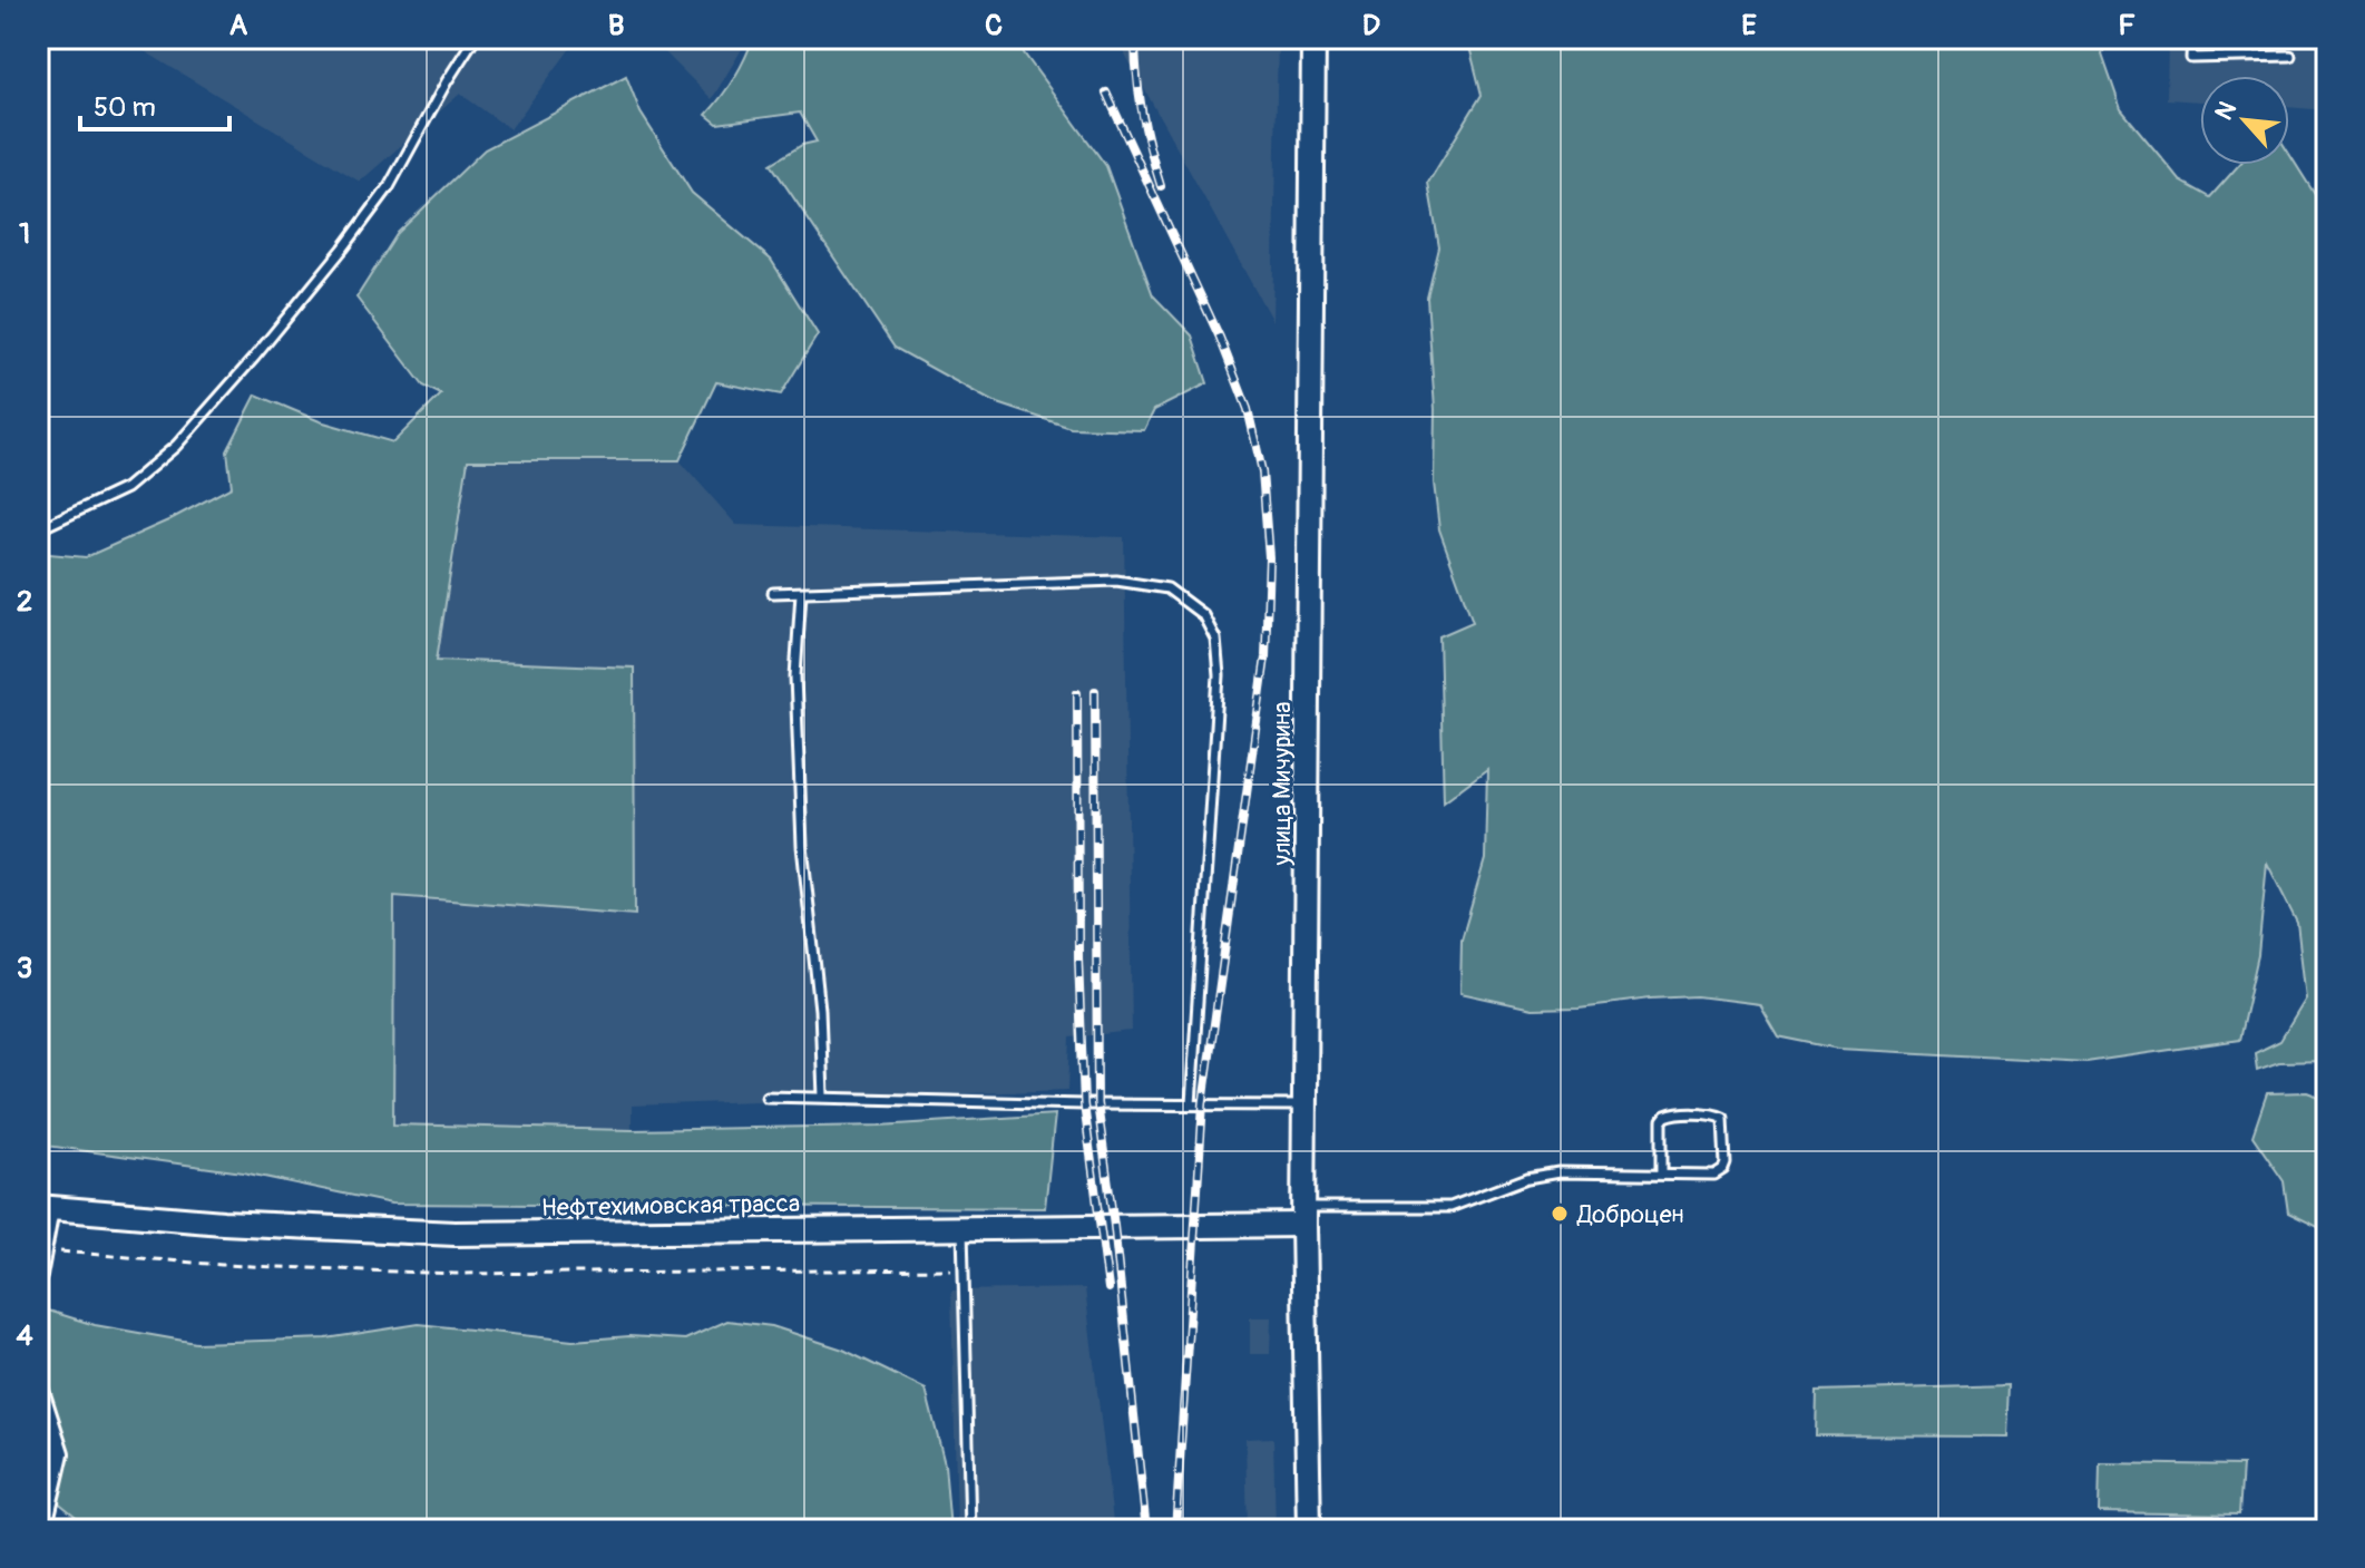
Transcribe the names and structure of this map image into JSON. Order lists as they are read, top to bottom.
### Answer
{
  "streets": {
    "main road": ["улица Мичурина", "Нефтехимовская трасса"]
  },
  "crossings": [
    ["улица Мичурина", "Нефтехимовская трасса"]
  ],
  "places": ["Доброцен"],
  "scale_bar": "50 m",
  "north": "top left",
  "grid": {
    "columns": [
      "A",
      "B",
      "C",
      "D",
      "E",
      "F"
    ],
    "rows": [
      "1",
      "2",
      "3",
      "4"
    ]
  }
}
